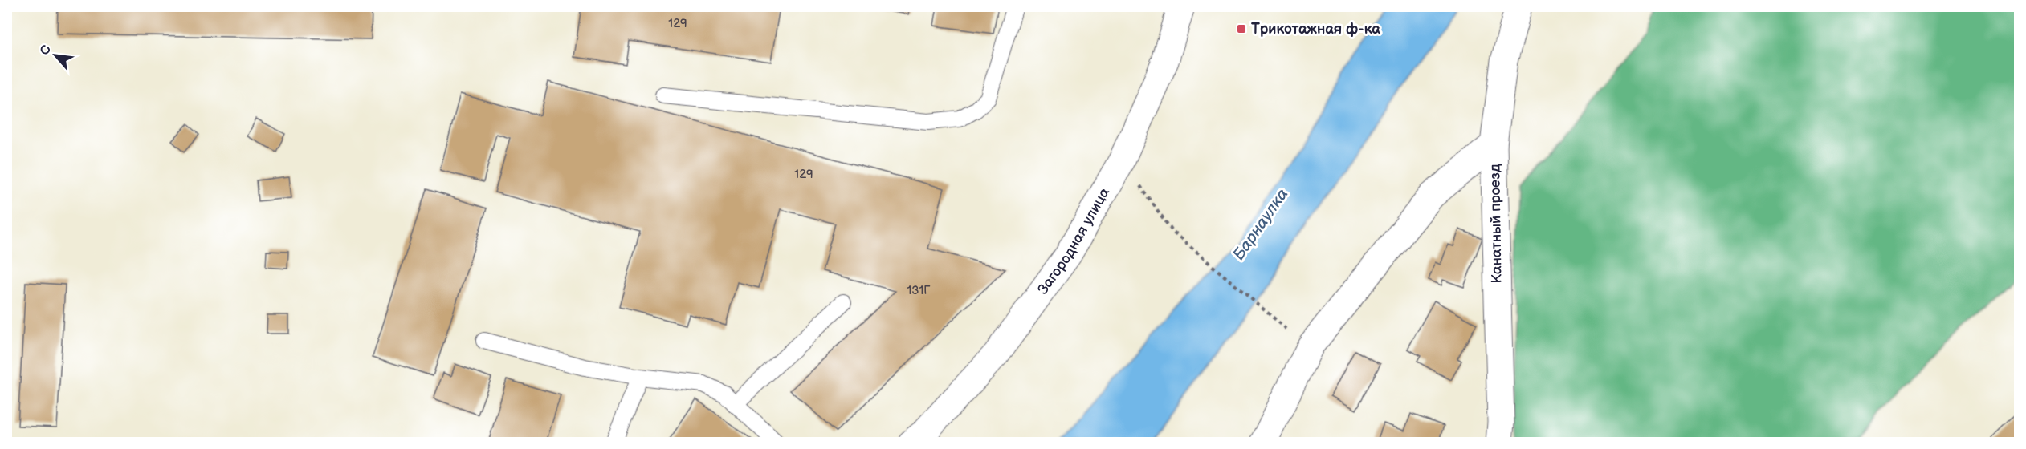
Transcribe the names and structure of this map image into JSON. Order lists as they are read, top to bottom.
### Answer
{
  "streets": {
    "street": ["Канатный проезд", "Загородная улица"]
  },
  "water": ["Барнаулка"],
  "places": {
    "transit": ["Трикотажная ф-ка"]
  },
  "house_numbers": ["129", "129", "131Г"],
  "north": "top left"
}
